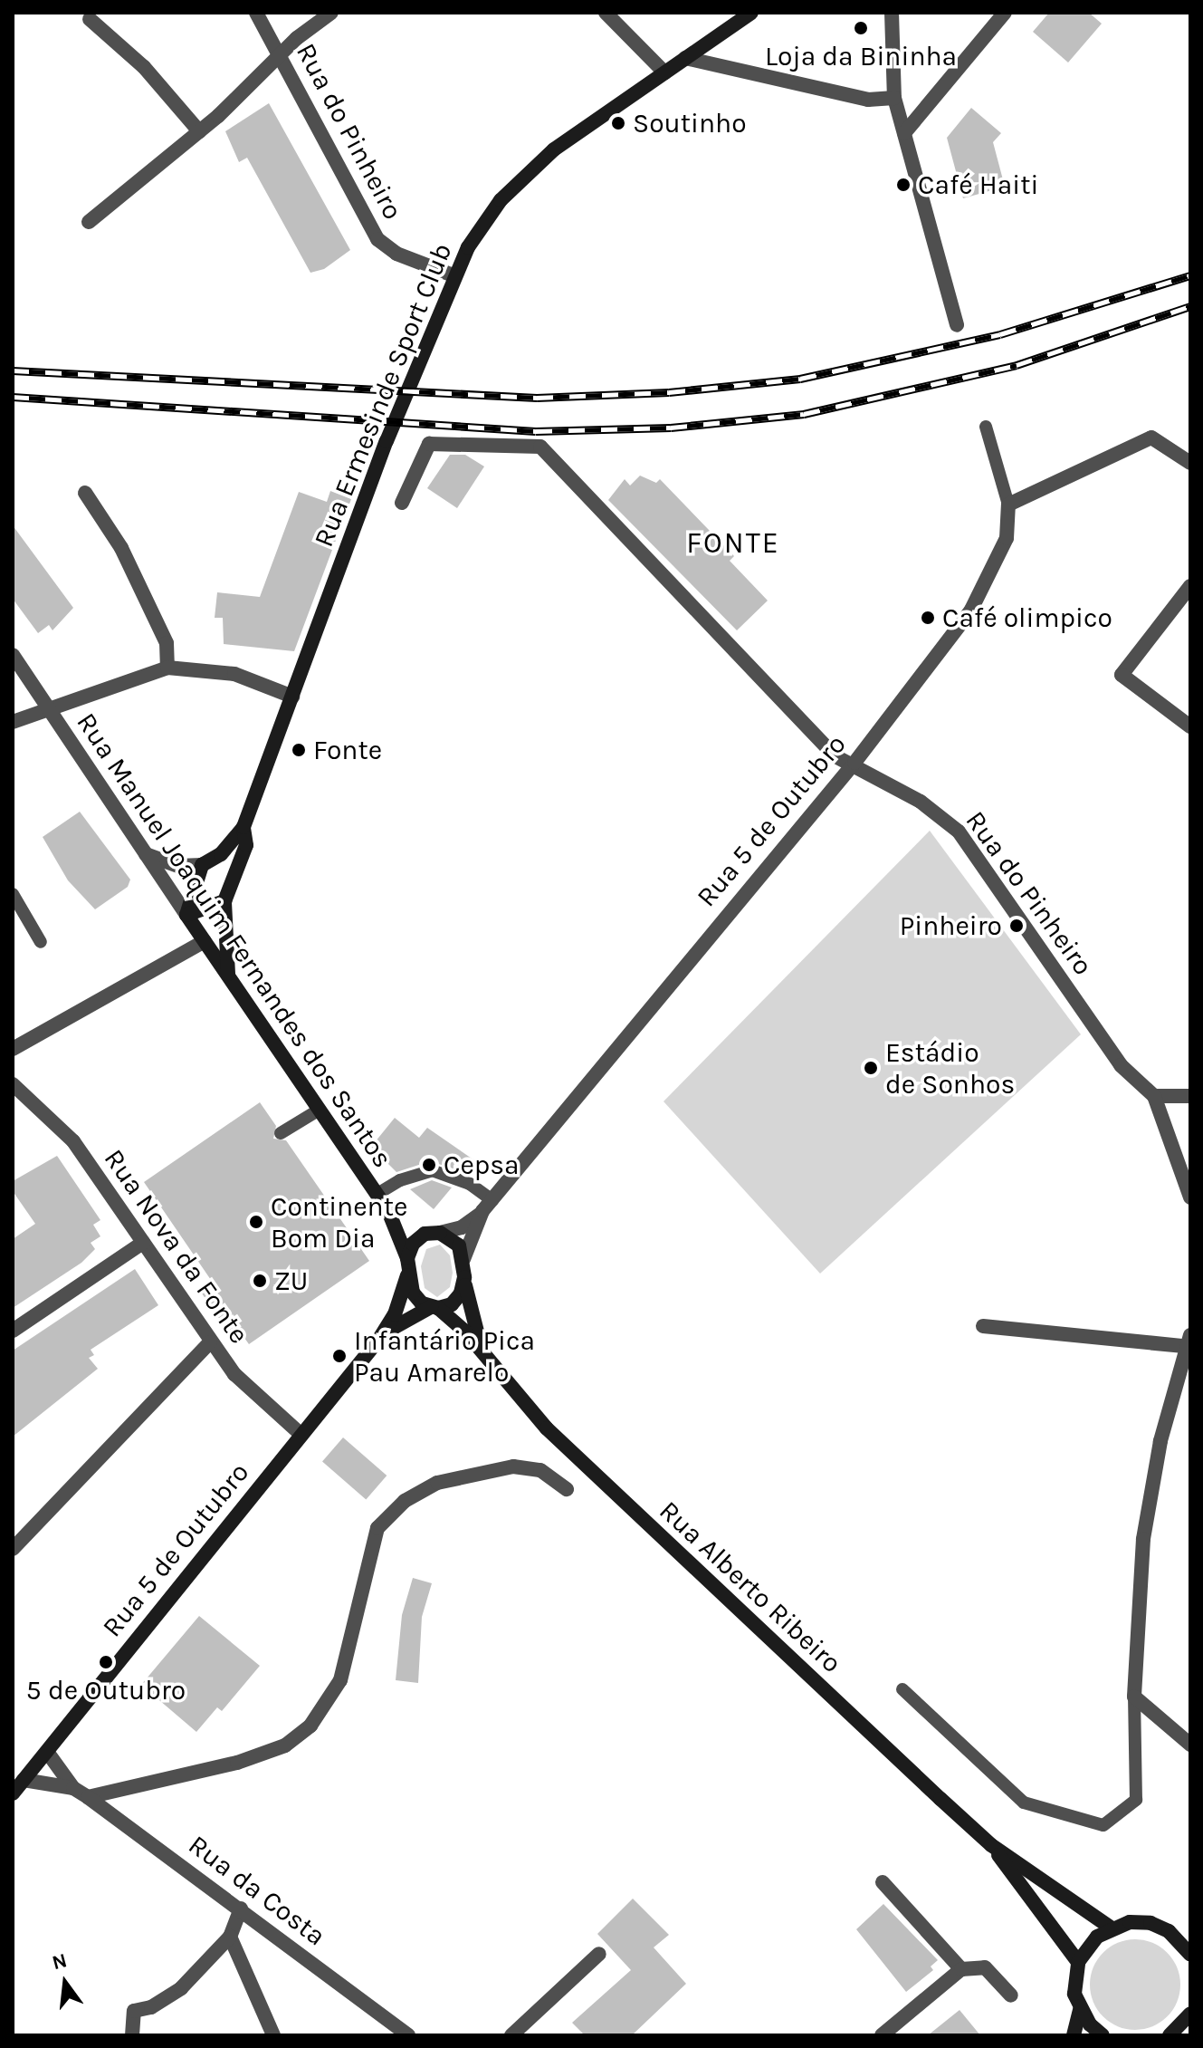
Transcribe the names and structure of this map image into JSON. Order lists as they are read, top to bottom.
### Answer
{
  "streets": {
    "main road": [
      "Rua Ermesinde Sport Club",
      "Rua 5 de Outubro",
      "Rua Manuel Joaquim Fernandes dos Santos",
      "Rua Alberto Ribeiro"
    ],
    "street": ["Rua do Pinheiro", "Rua Nova da Fonte", "Rua da Costa"]
  },
  "crossings": [
    ["Rua do Pinheiro", "Rua Ermesinde Sport Club"],
    ["Rua do Pinheiro", "Rua 5 de Outubro"],
    ["Rua Ermesinde Sport Club", "Rua Manuel Joaquim Fernandes dos Santos"],
    ["Rua 5 de Outubro", "Rua Manuel Joaquim Fernandes dos Santos"],
    ["Rua 5 de Outubro", "Rua Nova da Fonte"],
    ["Rua 5 de Outubro", "Rua Alberto Ribeiro"],
    ["Rua 5 de Outubro", "Rua da Costa"],
    ["Rua Manuel Joaquim Fernandes dos Santos", "Rua Alberto Ribeiro"]
  ],
  "districts": ["FONTE"],
  "places": [
    "Loja da Bininha",
    "Soutinho",
    "Café Haiti",
    "Café olimpico",
    "Fonte",
    "Pinheiro",
    "Estádio de Sonhos",
    "Cepsa",
    "Continente Bom Dia",
    "ZU",
    "Infantário Pica Pau Amarelo",
    "5 de Outubro"
  ],
  "north": "top"
}
